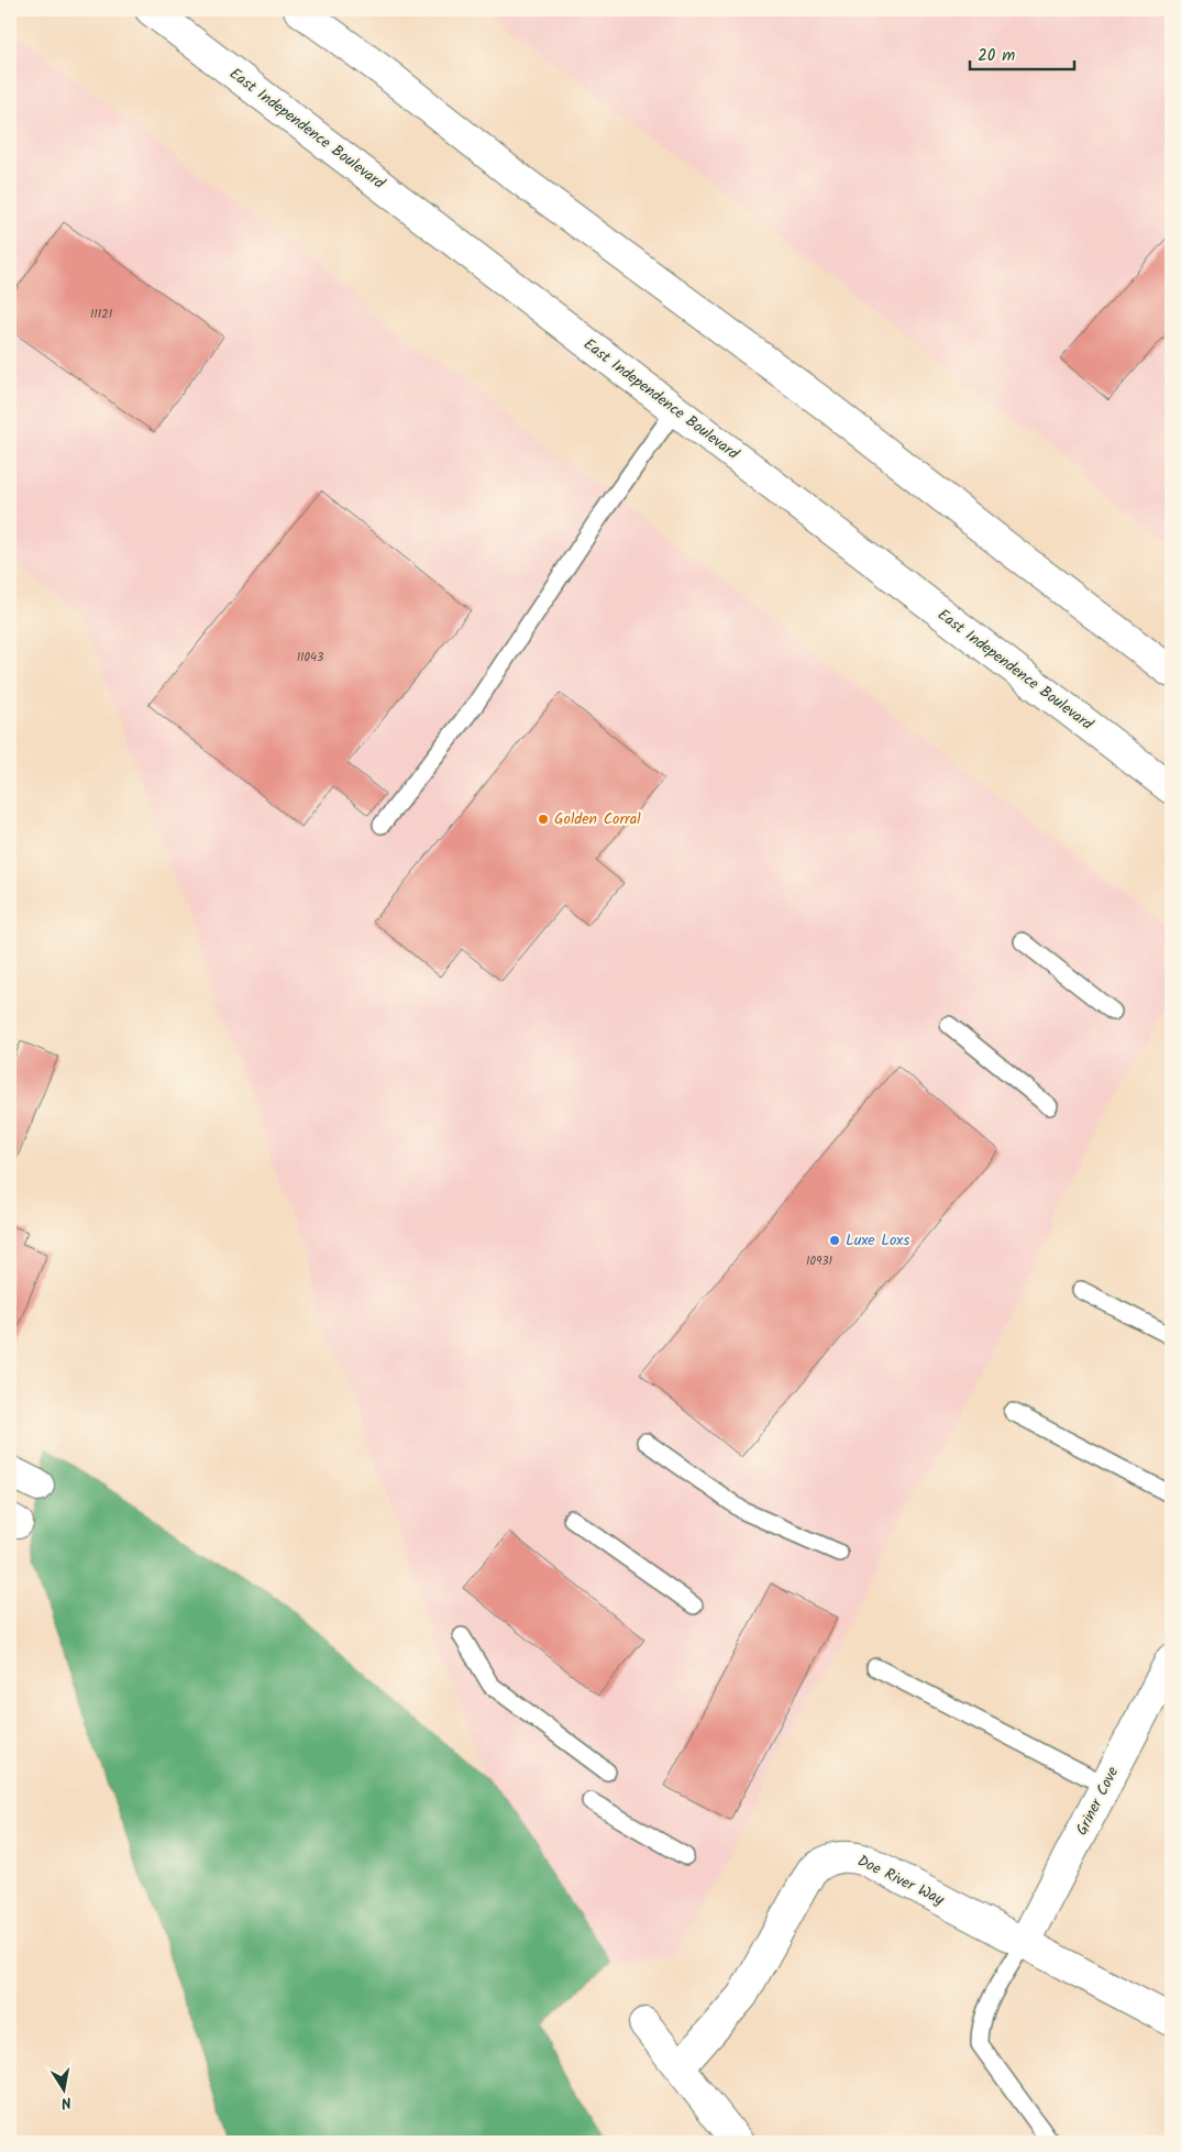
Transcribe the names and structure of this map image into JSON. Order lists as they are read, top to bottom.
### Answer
{
  "streets": {
    "main road": ["East Independence Boulevard", "Griner Cove", "Doe River Way"]
  },
  "crossings": [
    ["Griner Cove", "Doe River Way"]
  ],
  "places": ["Golden Corral", "Luxe Loxs"],
  "house_numbers": ["11121", "11043", "10931"],
  "scale_bar": "20 m",
  "north": "bottom"
}
